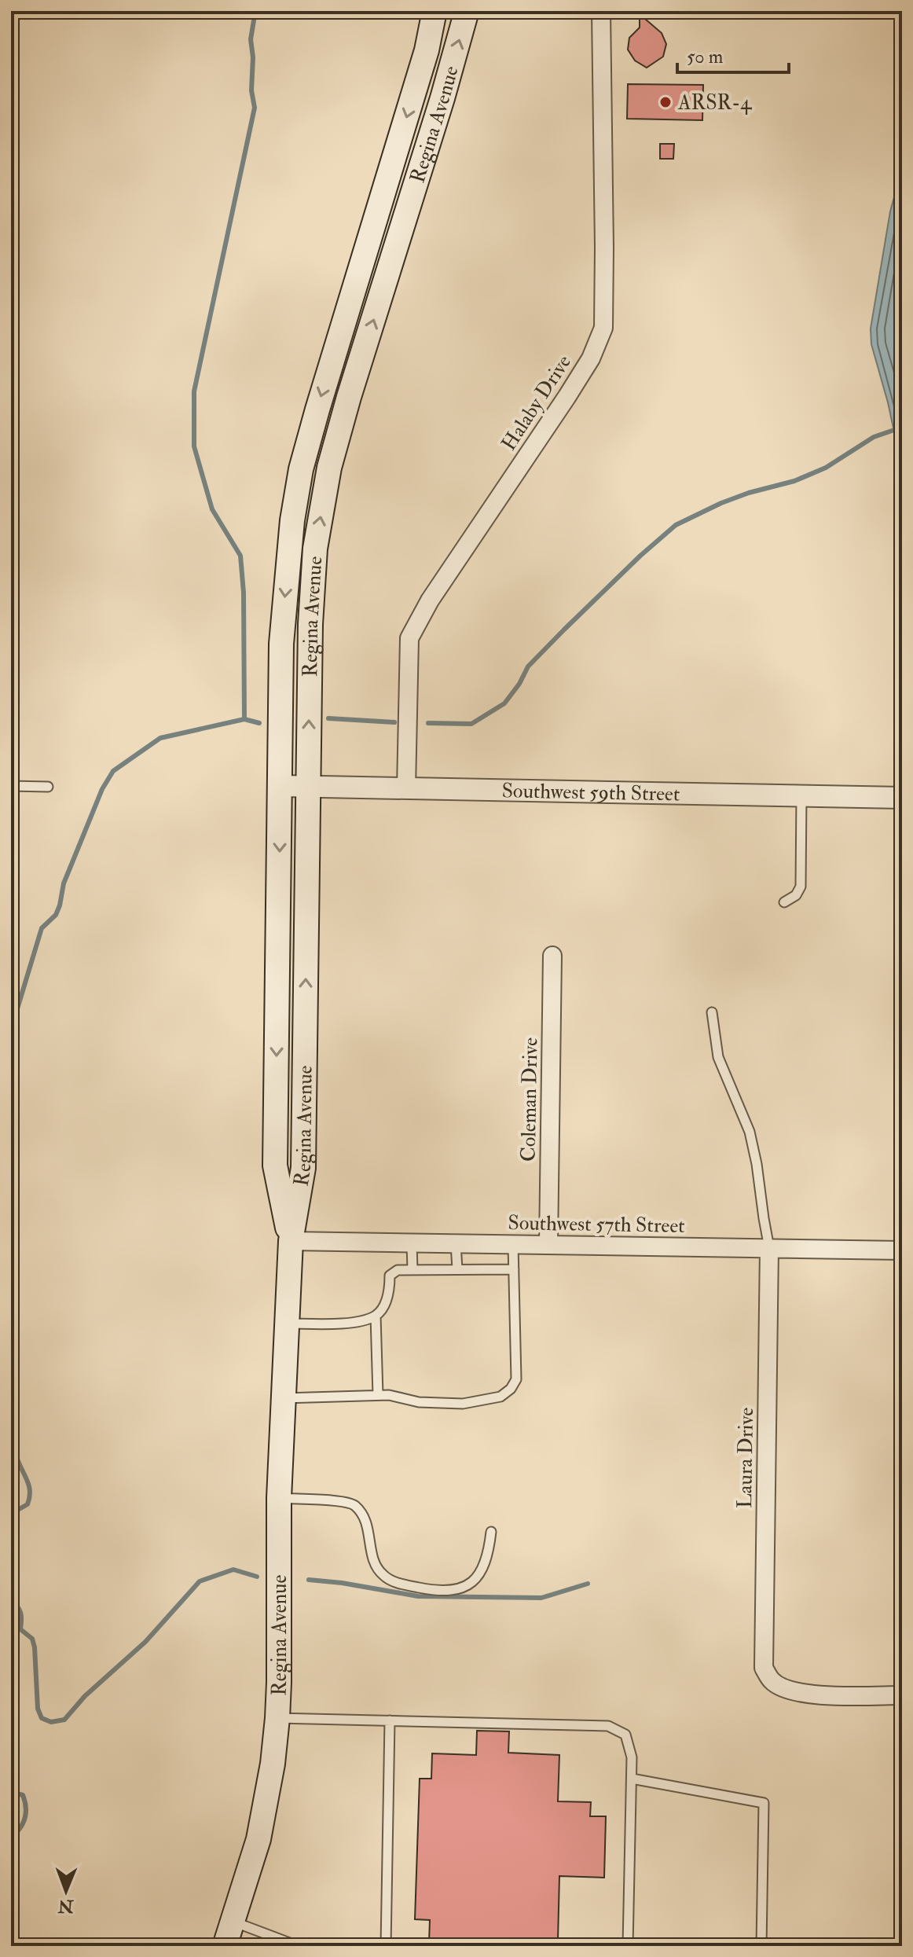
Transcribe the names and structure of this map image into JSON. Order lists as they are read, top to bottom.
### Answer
{
  "streets": {
    "main road": ["Regina Avenue"],
    "street": [
      "Halaby Drive",
      "Southwest 59th Street",
      "Coleman Drive",
      "Southwest 57th Street",
      "Laura Drive"
    ]
  },
  "crossings": [
    ["Regina Avenue", "Southwest 59th Street"],
    ["Regina Avenue", "Southwest 57th Street"],
    ["Halaby Drive", "Southwest 59th Street"],
    ["Coleman Drive", "Southwest 57th Street"],
    ["Southwest 57th Street", "Laura Drive"]
  ],
  "places": ["ARSR-4"],
  "scale_bar": "50 m",
  "north": "bottom"
}
